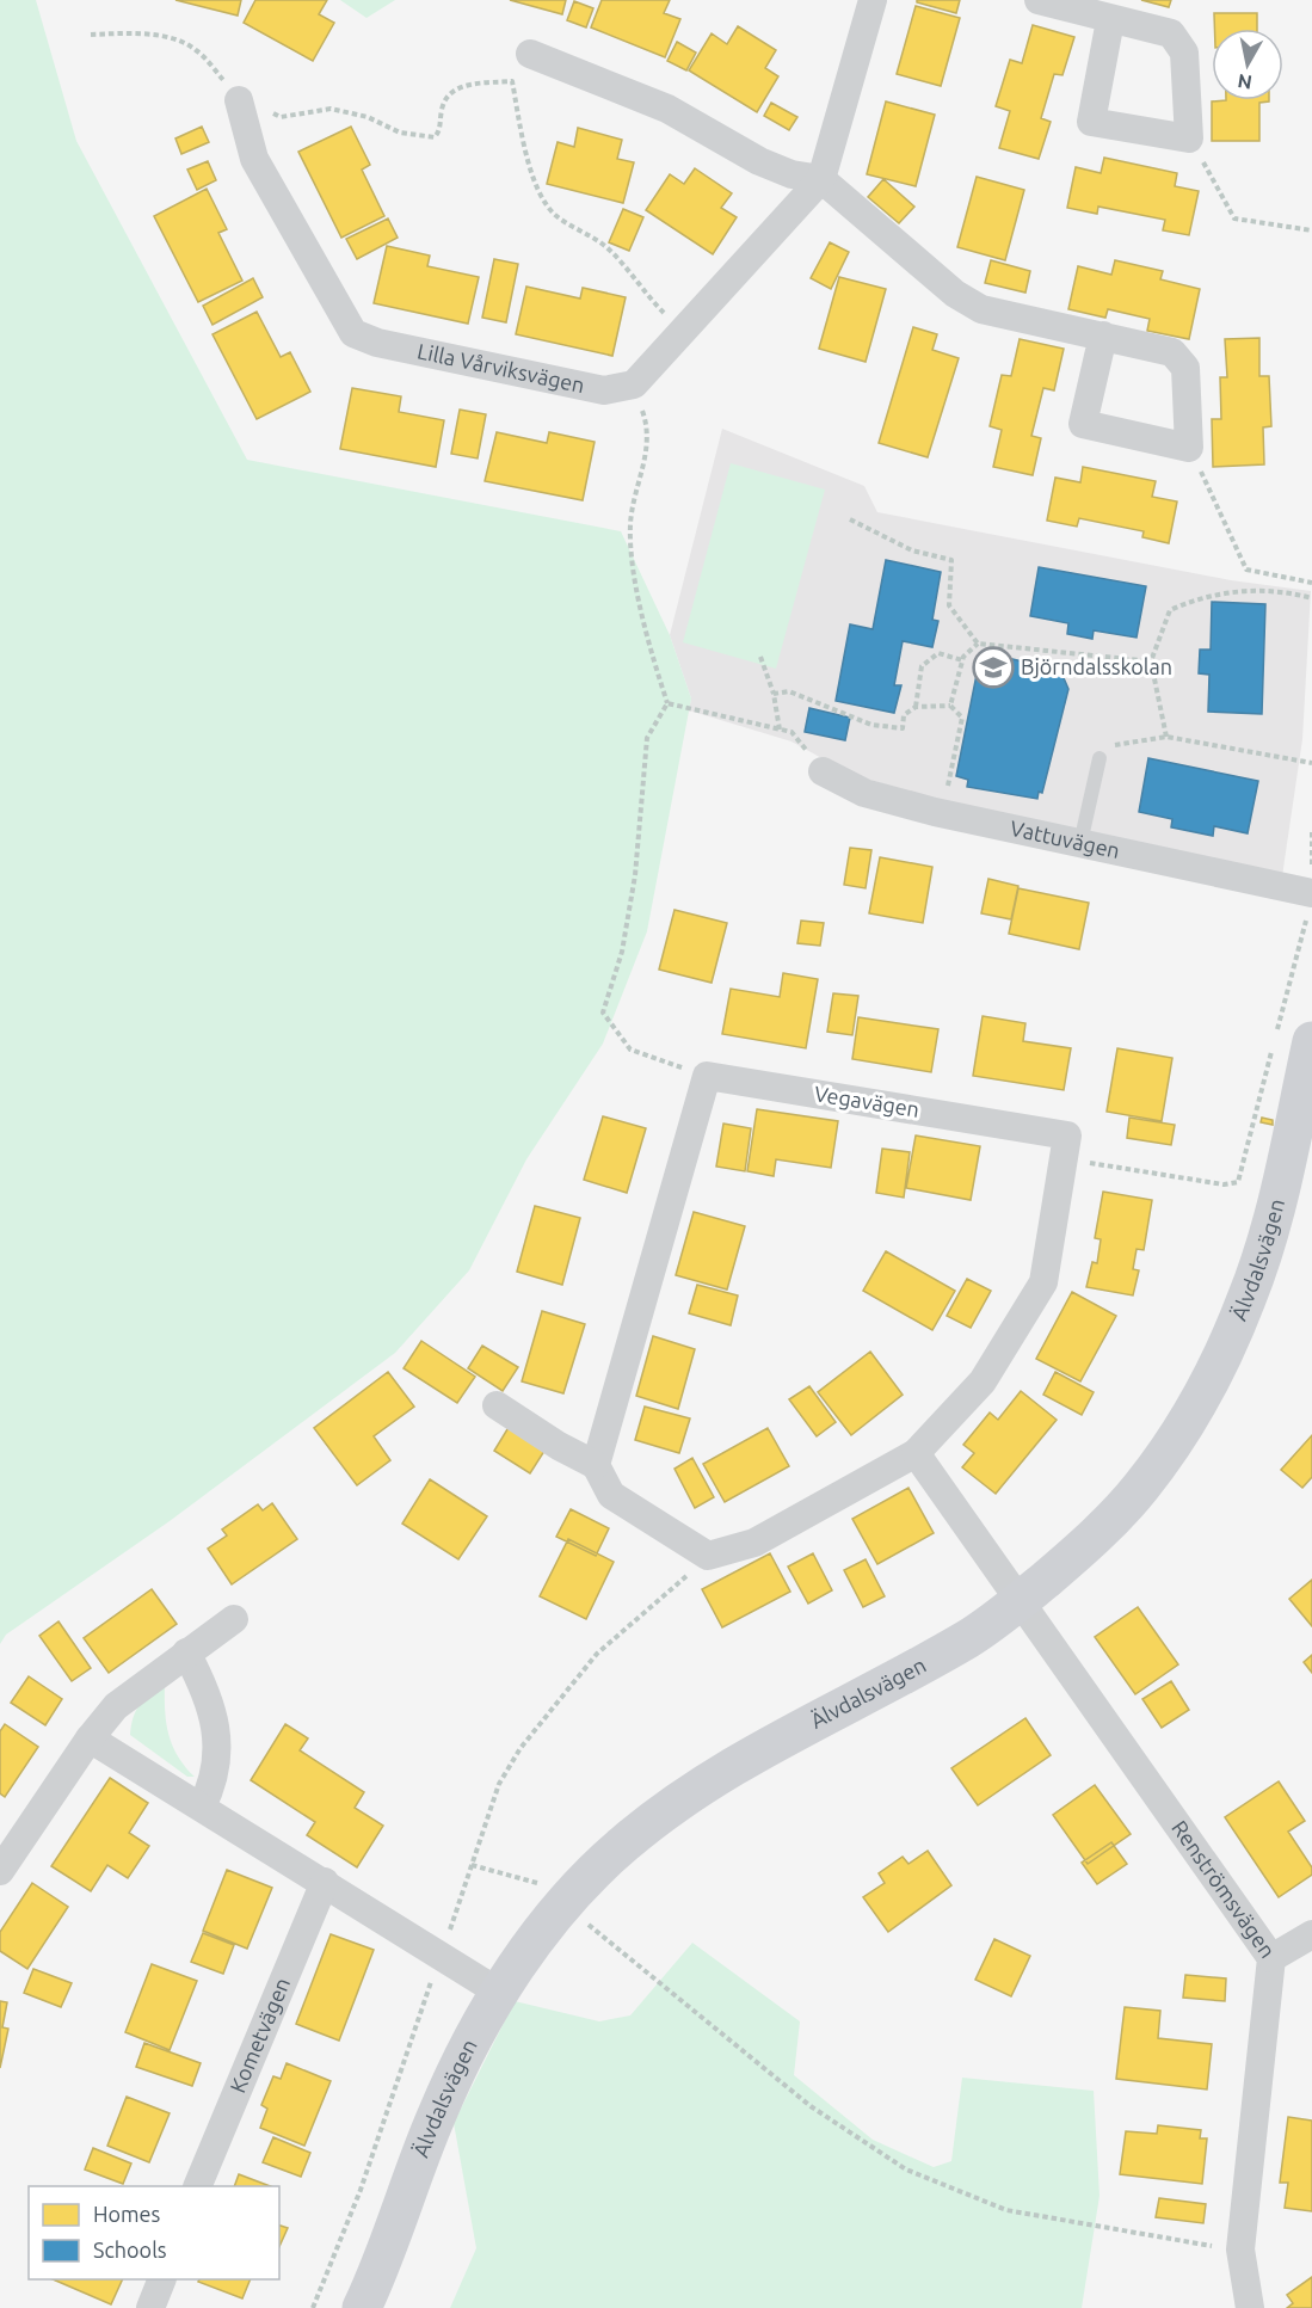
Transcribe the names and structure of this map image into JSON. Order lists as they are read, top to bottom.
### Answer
{
  "streets": {
    "street": [
      "Lilla Vårviksvägen",
      "Vattuvägen",
      "Vegavägen",
      "Älvdalsvägen",
      "Renströmsvägen",
      "Kometvägen"
    ]
  },
  "crossings": [
    ["Älvdalsvägen", "Renströmsvägen"]
  ],
  "places": {
    "school or university": ["Björndalsskolan"]
  },
  "legend": ["Homes", "Schools"],
  "north": "bottom"
}
